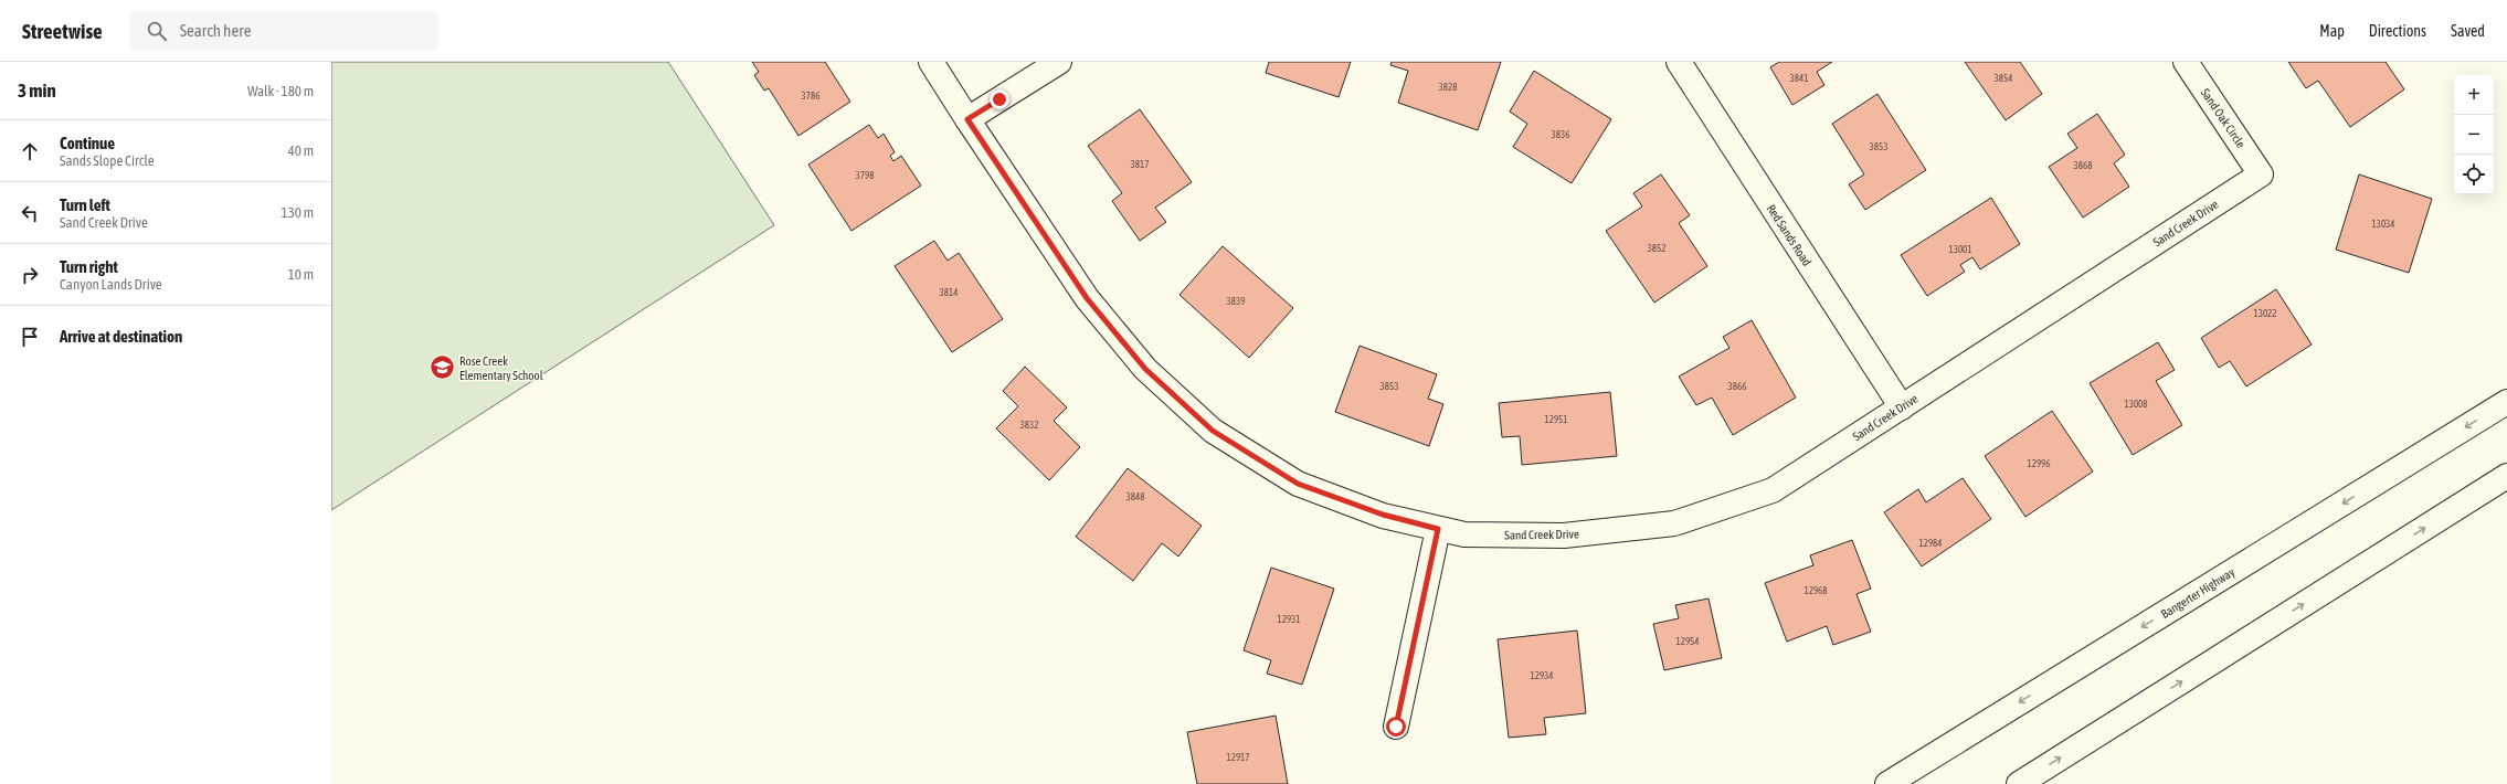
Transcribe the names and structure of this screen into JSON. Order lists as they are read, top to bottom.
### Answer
{
  "streets": {
    "main road": [
      "Sand Oak Circle",
      "Sand Creek Drive",
      "Red Sands Road",
      "Bangerter Highway"
    ]
  },
  "crossings": [
    ["Sand Oak Circle", "Sand Creek Drive"],
    ["Sand Creek Drive", "Red Sands Road"]
  ],
  "places": {
    "school or university": ["Rose Creek Elementary School"]
  },
  "house_numbers": [
    "3841",
    "3854",
    "3828",
    "3786",
    "3836",
    "3853",
    "3817",
    "3868",
    "3798",
    "13034",
    "3852",
    "13001",
    "3814",
    "3839",
    "13022",
    "3853",
    "3866",
    "13008",
    "12951",
    "3832",
    "12996",
    "3848",
    "12984",
    "12968",
    "12931",
    "12954",
    "12934",
    "12917"
  ],
  "page": {
    "header": "Streetwise",
    "search": "Search here",
    "nav": ["Map", "Directions", "Saved"],
    "heading": ["3 min", "Walk · 180 m"],
    "map_buttons": ["+", "−"],
    "list": [
      ["Continue", "Sands Slope Circle", "40 m"],
      ["Turn left", "Sand Creek Drive", "130 m"],
      ["Turn right", "Canyon Lands Drive", "10 m"],
      "Arrive at destination"
    ]
  }
}
